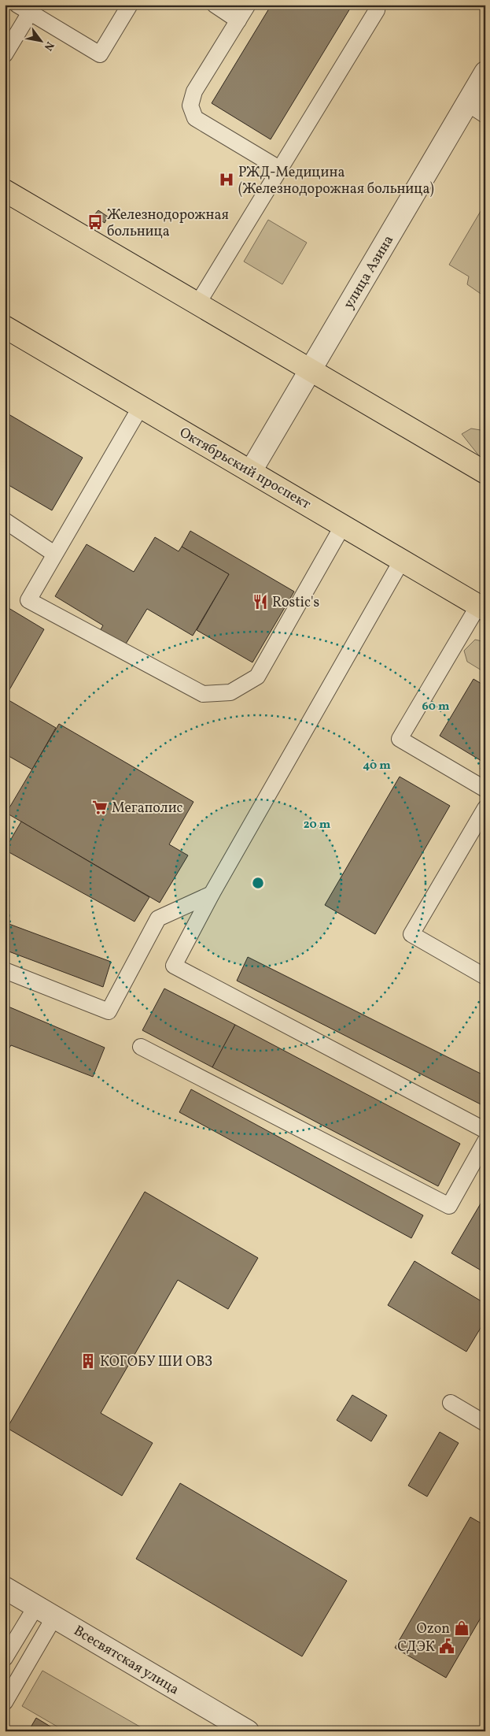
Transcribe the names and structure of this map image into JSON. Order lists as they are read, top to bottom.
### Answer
{
  "streets": {
    "main road": ["Октябрьский проспект"],
    "street": ["улица Азина", "Всесвятская улица"]
  },
  "crossings": [
    ["улица Азина", "Октябрьский проспект"]
  ],
  "places": {
    "hospital": ["РЖД-Медицина (Железнодорожная больница)"],
    "bus stop": ["Железнодорожная больница"],
    "restaurant": ["Rostiс's"],
    "supermarket": ["Мегаполис"],
    "building": ["КОГОБУ ШИ ОВЗ"],
    "shop": ["Ozon"],
    "public building": ["СДЭК"]
  },
  "north": "bottom right",
  "rings": ["60 m", "40 m", "20 m"]
}
